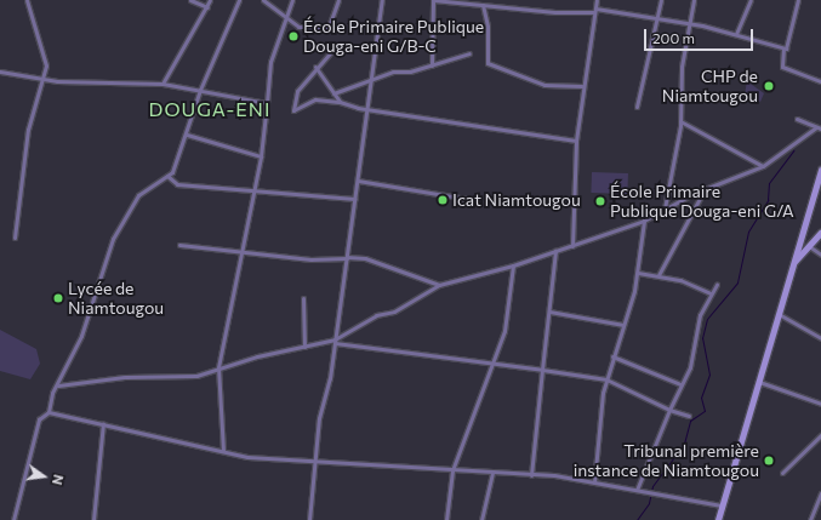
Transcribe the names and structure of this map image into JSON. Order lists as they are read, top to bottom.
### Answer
{
  "districts": ["DOUGA-ENI"],
  "places": [
    "École Primaire Publique Douga-eni G/B-C",
    "CHP de Niamtougou",
    "Icat Niamtougou",
    "École Primaire Publique Douga-eni G/A",
    "Lycée de Niamtougou",
    "Tribunal première instance de Niamtougou"
  ],
  "scale_bar": "200 m",
  "north": "right"
}
